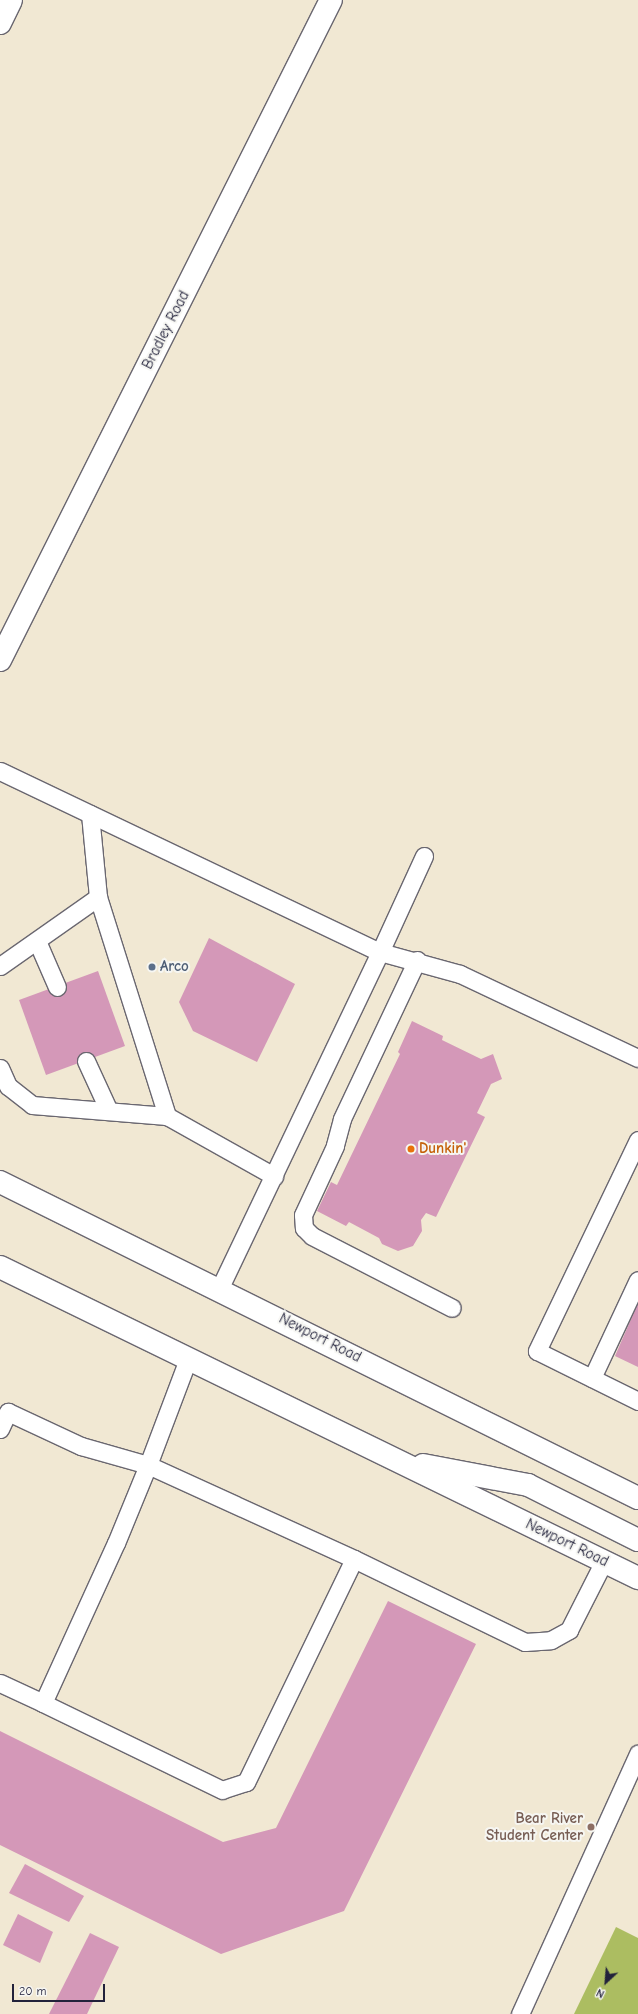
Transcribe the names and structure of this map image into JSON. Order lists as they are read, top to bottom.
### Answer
{
  "streets": {
    "main road": ["Bradley Road", "Newport Road"]
  },
  "places": ["Arco", "Dunkin'", "Bear River Student Center"],
  "scale_bar": "20 m",
  "north": "bottom left"
}
